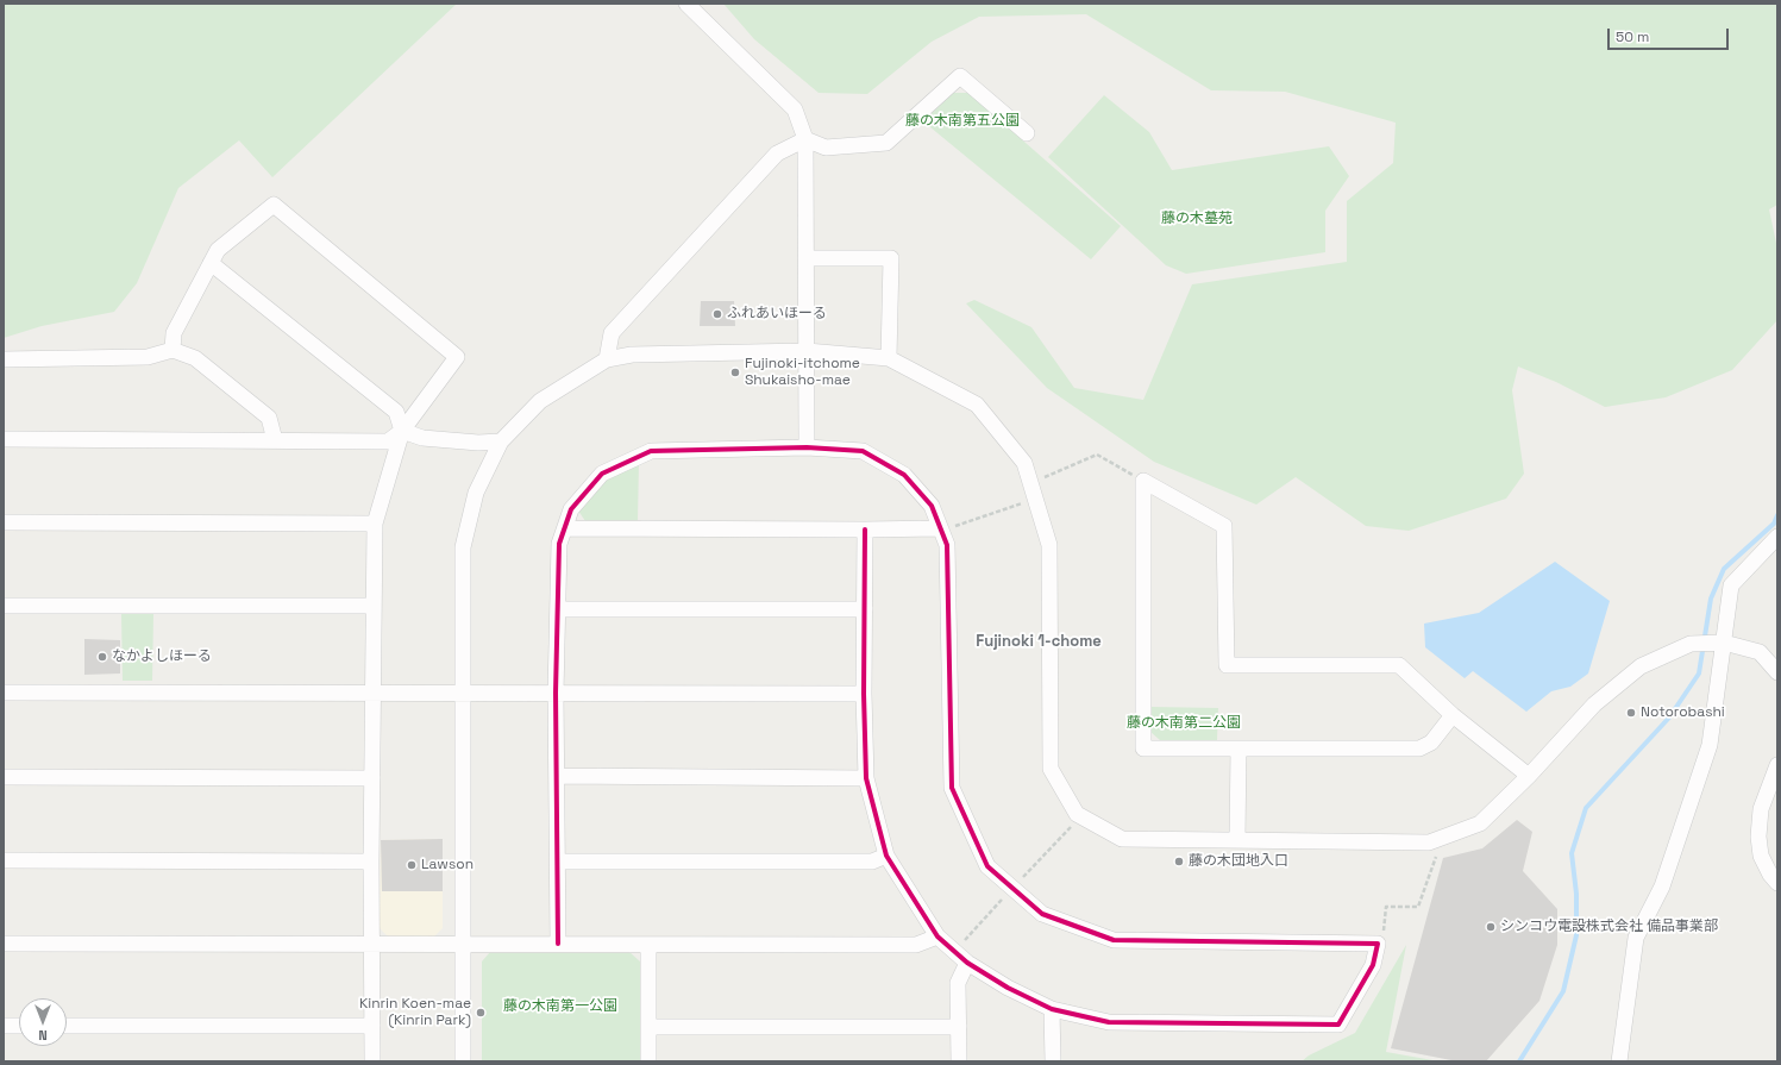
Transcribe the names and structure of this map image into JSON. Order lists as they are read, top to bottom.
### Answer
{
  "districts": ["Fujinoki 1-chome"],
  "parks": [
    "藤の木南第五公園",
    "藤の木墓苑",
    "藤の木南第二公園",
    "藤の木南第一公園"
  ],
  "places": [
    "ふれあいほーる",
    "Fujinoki-itchome Shukaisho-mae",
    "なかよしほーる",
    "Notorobashi",
    "藤の木団地入口",
    "Lawson",
    "シンコウ電設株式会社 備品事業部",
    "Kinrin Koen-mae (Kinrin Park)"
  ],
  "scale_bar": "50 m",
  "north": "bottom"
}
